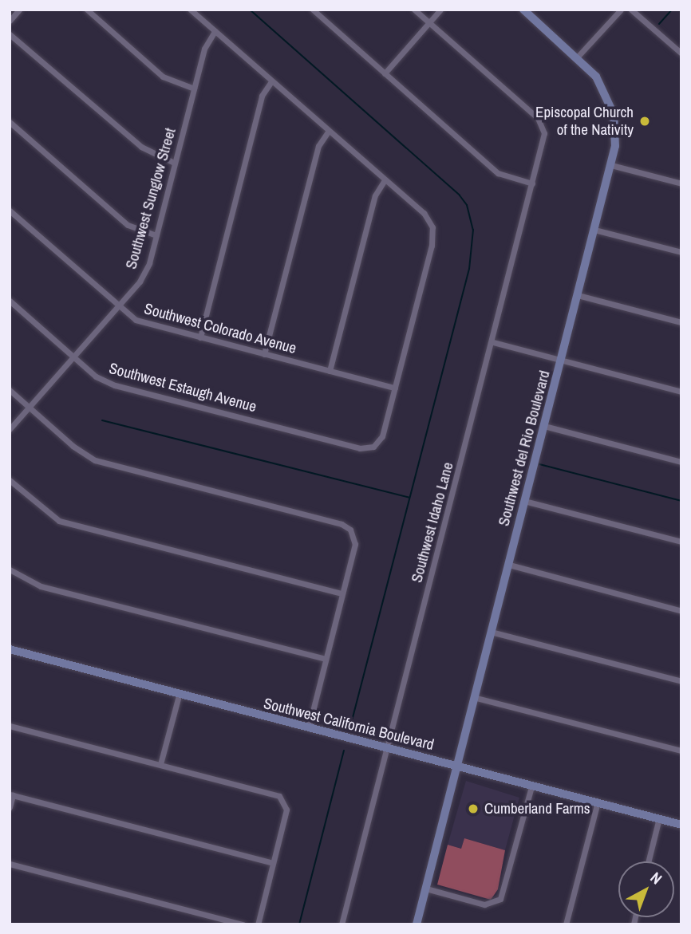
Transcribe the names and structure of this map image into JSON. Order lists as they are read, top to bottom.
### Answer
{
  "streets": {
    "street": [
      "Southwest Sunglow Street",
      "Southwest Colorado Avenue",
      "Southwest Estaugh Avenue",
      "Southwest del Rio Boulevard",
      "Southwest Idaho Lane",
      "Southwest California Boulevard"
    ]
  },
  "crossings": [
    ["Southwest Sunglow Street", "Southwest Colorado Avenue"],
    ["Southwest Sunglow Street", "Southwest Estaugh Avenue"],
    ["Southwest Colorado Avenue", "Southwest Estaugh Avenue"],
    ["Southwest del Rio Boulevard", "Southwest California Boulevard"],
    ["Southwest Idaho Lane", "Southwest California Boulevard"]
  ],
  "places": ["Episcopal Church of the Nativity", "Cumberland Farms"],
  "north": "top right"
}
